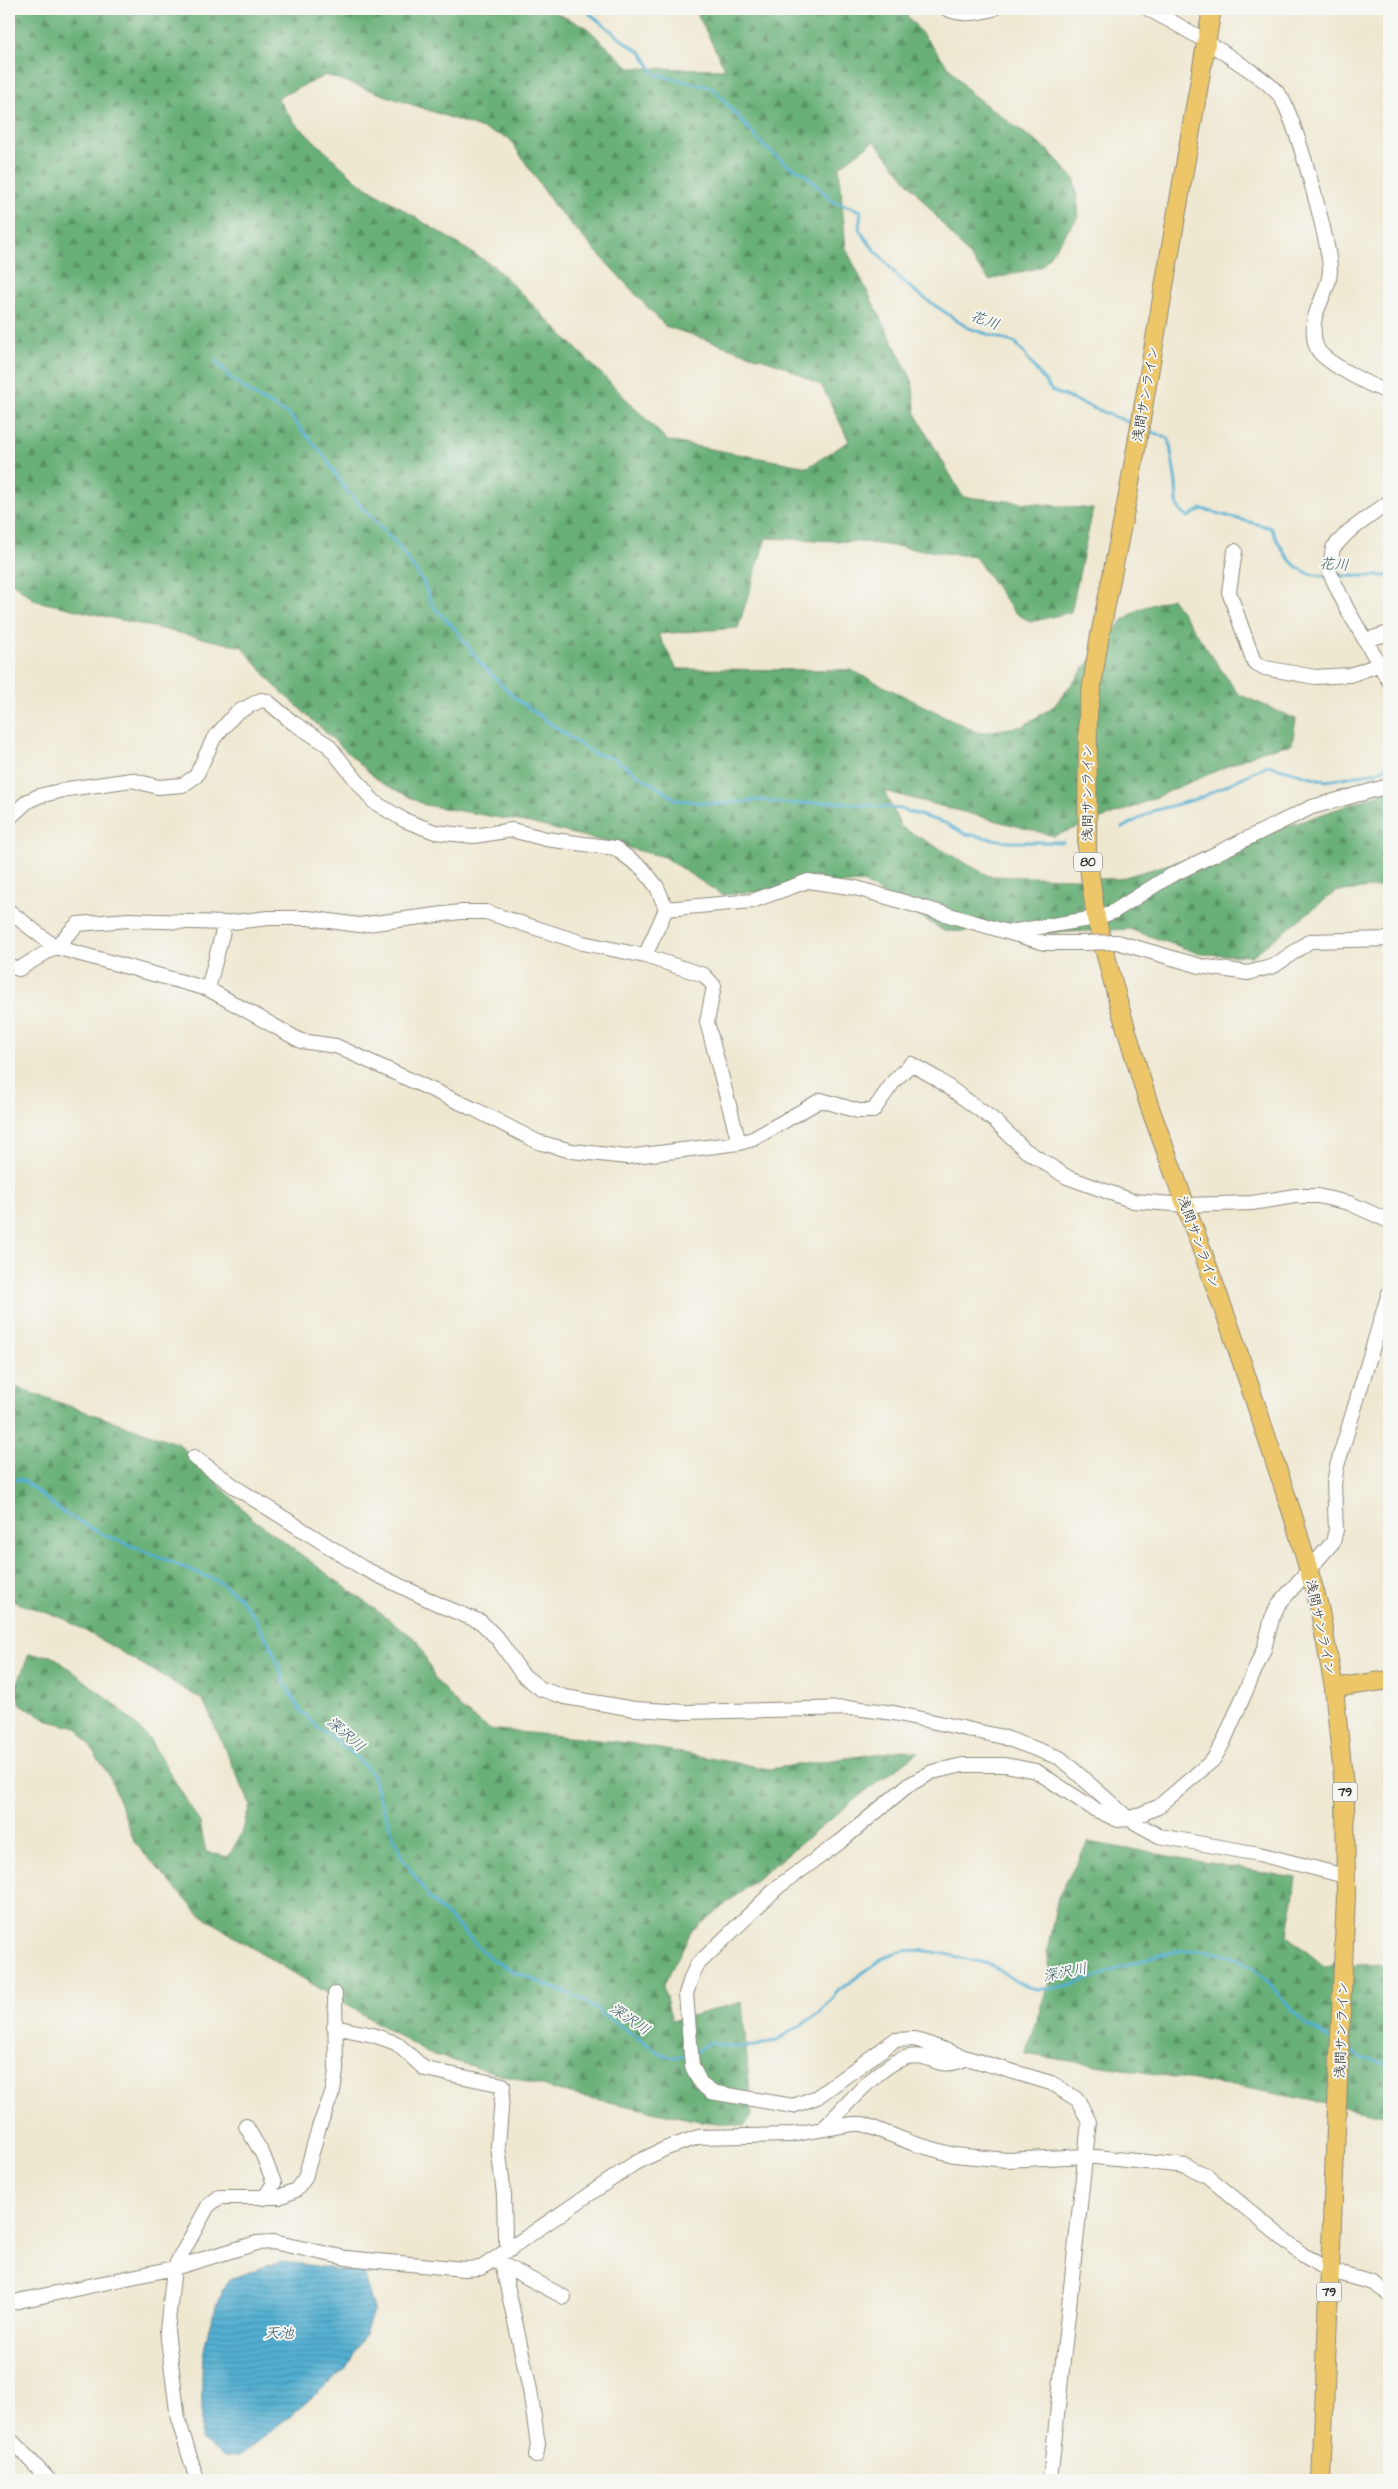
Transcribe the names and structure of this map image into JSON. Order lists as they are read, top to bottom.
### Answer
{
  "streets": {
    "main road": ["浅間サンライン", "80", "79"]
  },
  "water": ["花川", "深沢川", "天池"]
}
